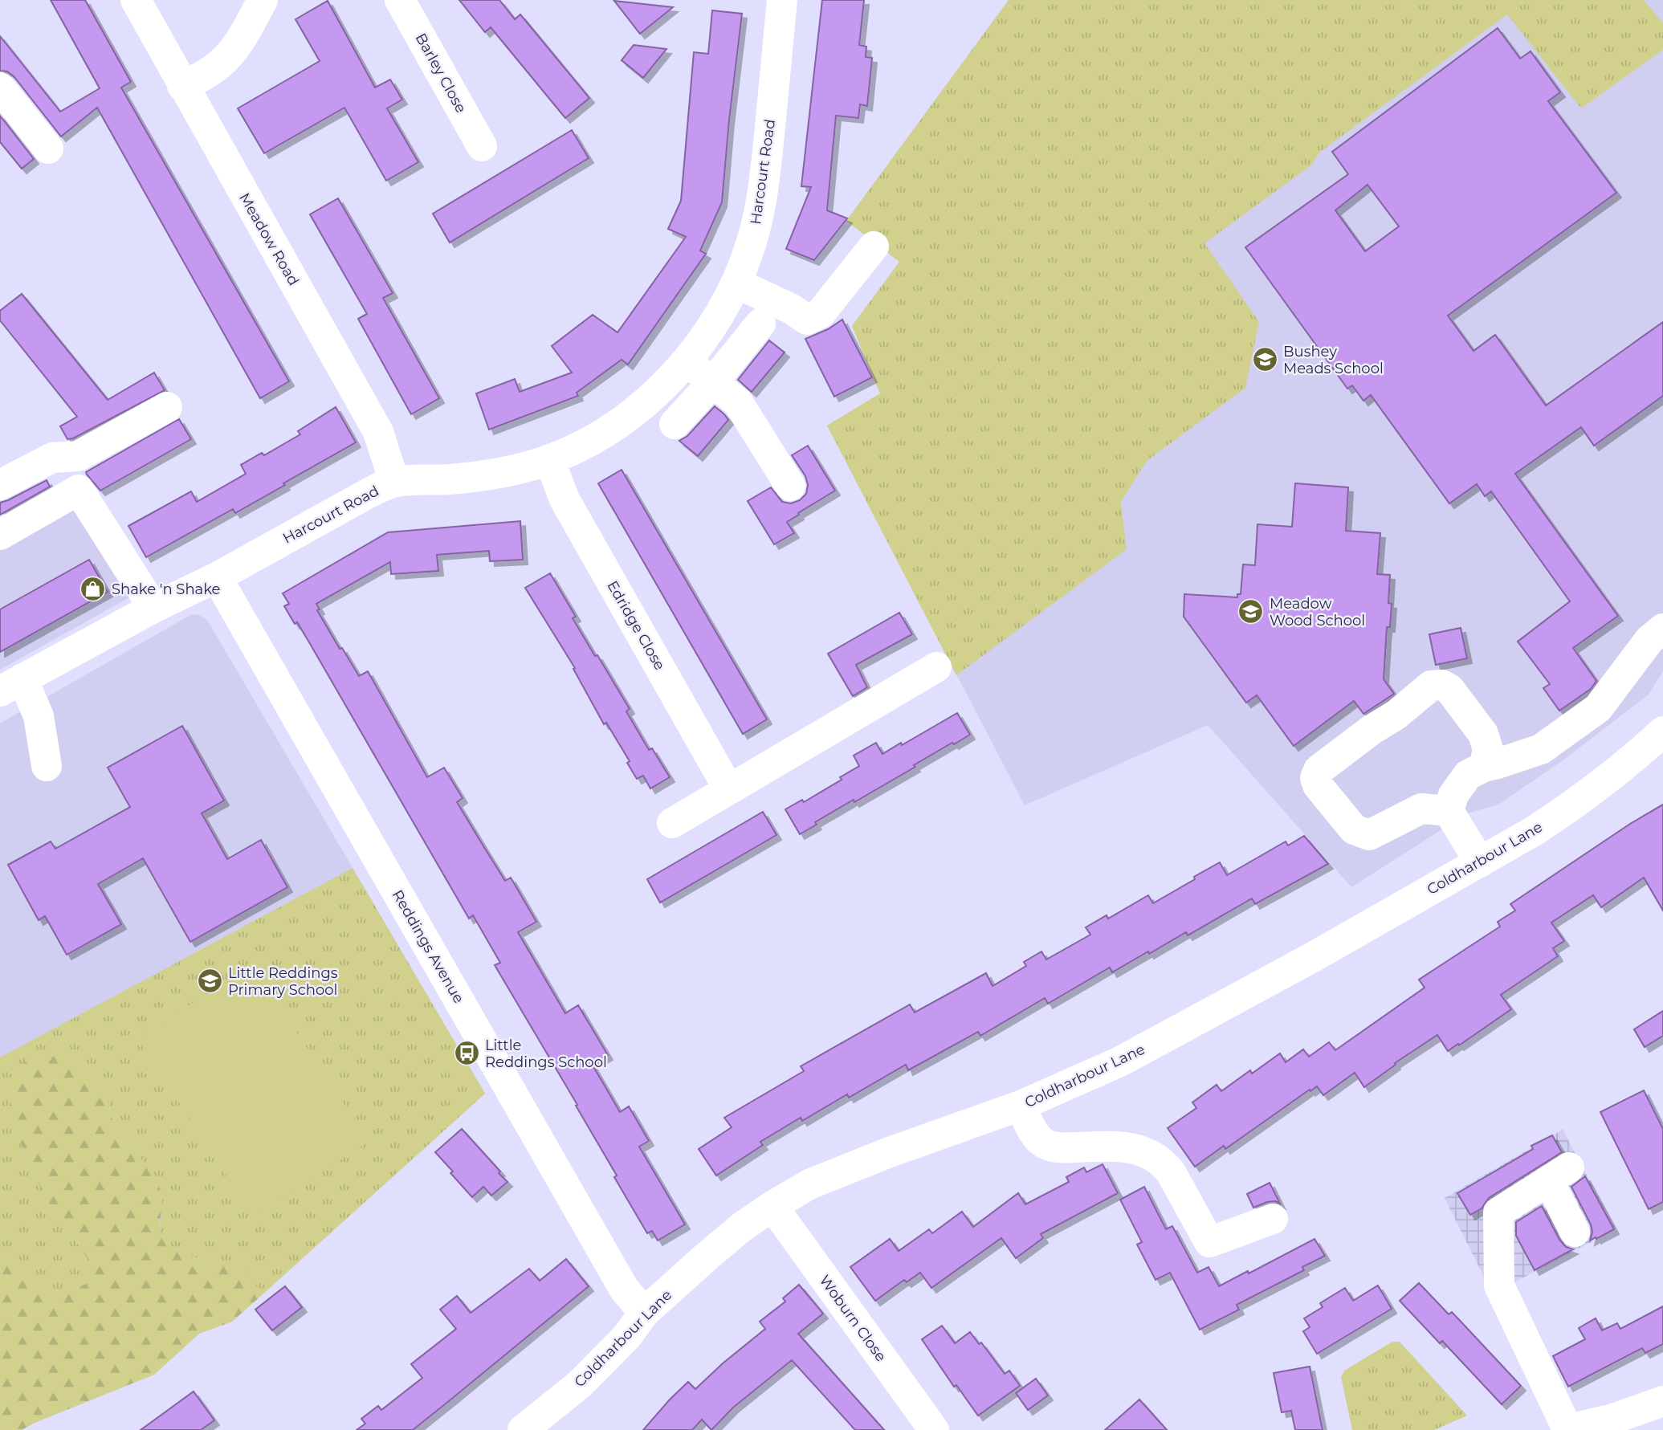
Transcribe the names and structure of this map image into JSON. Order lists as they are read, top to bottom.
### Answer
{
  "streets": {
    "street": [
      "Barley Close",
      "Harcourt Road",
      "Meadow Road",
      "Edridge Close",
      "Coldharbour Lane",
      "Reddings Avenue",
      "Woburn Close"
    ]
  },
  "crossings": [
    ["Harcourt Road", "Meadow Road"],
    ["Harcourt Road", "Edridge Close"],
    ["Harcourt Road", "Reddings Avenue"],
    ["Coldharbour Lane", "Reddings Avenue"],
    ["Coldharbour Lane", "Woburn Close"]
  ],
  "places": {
    "school or university": ["Bushey Meads School", "Meadow Wood School", "Little Reddings Primary School"],
    "shop": ["Shake 'n Shake"],
    "bus stop": ["Little Reddings School"]
  }
}
